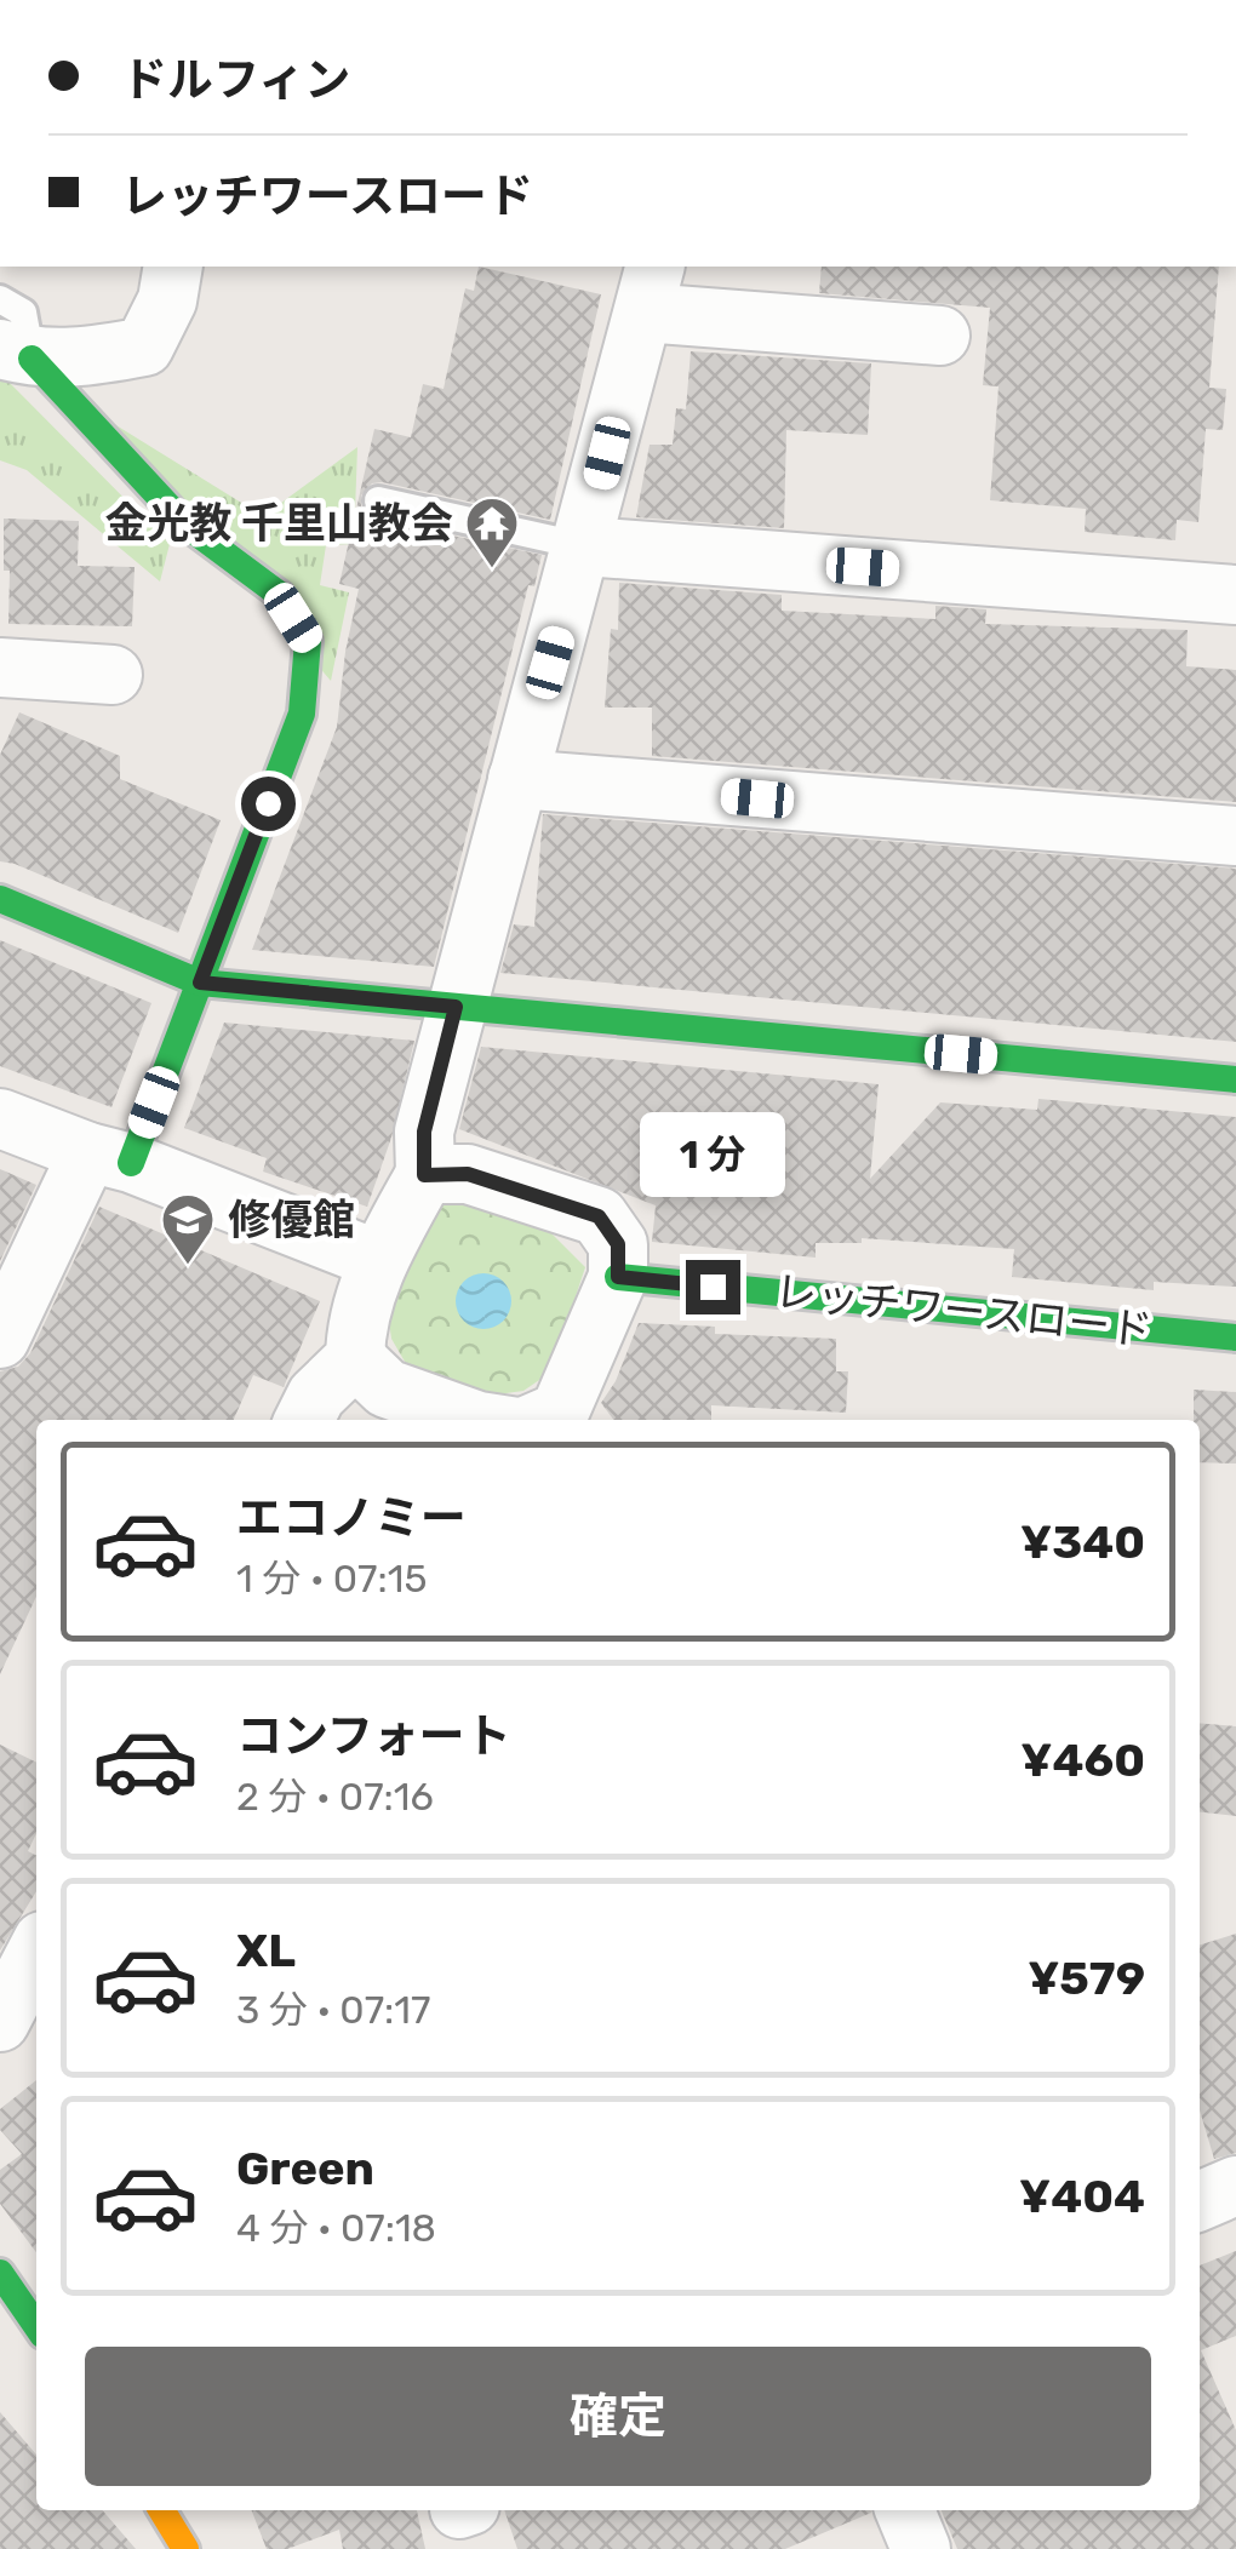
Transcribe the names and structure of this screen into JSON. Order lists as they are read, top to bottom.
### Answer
{
  "streets": {
    "street": ["レッチワースロード"]
  },
  "places": {
    "temple": ["金光教 千里山教会"],
    "school or university": ["修優館"]
  },
  "page": {
    "banner": ["ドルフィン", "レッチワースロード"],
    "bubble": "1 分",
    "list": [
      {
        "name": "エコノミー",
        "note": "1 分 · 07:15",
        "value": "¥340"
      },
      {
        "name": "コンフォート",
        "note": "2 分 · 07:16",
        "value": "¥460"
      },
      {
        "name": "XL",
        "note": "3 分 · 07:17",
        "value": "¥579"
      },
      {
        "name": "Green",
        "note": "4 分 · 07:18",
        "value": "¥404"
      }
    ],
    "buttons": "確定"
  }
}
